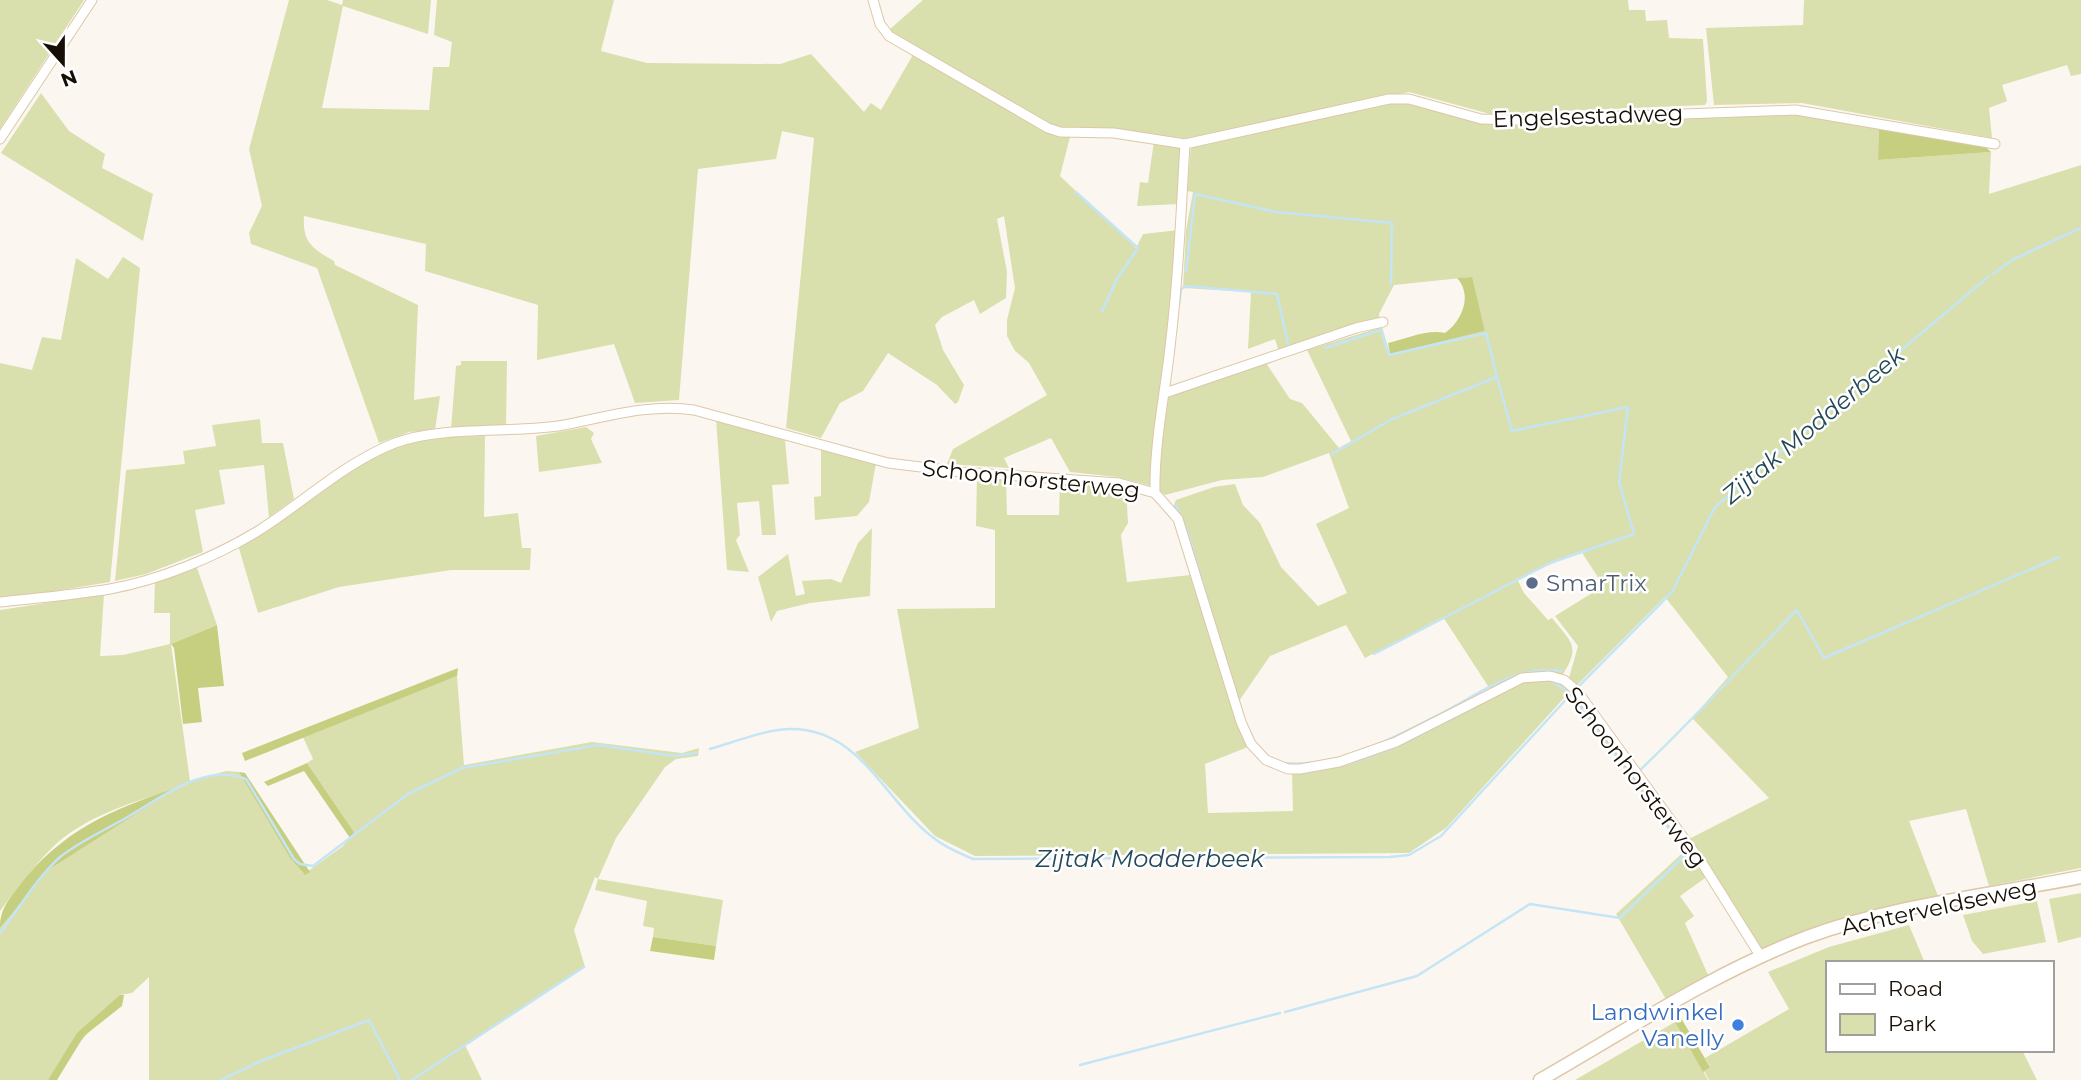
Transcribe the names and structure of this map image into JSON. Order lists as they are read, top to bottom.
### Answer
{
  "streets": {
    "street": ["Engelsestadweg", "Schoonhorsterweg", "Achterveldseweg"]
  },
  "crossings": [
    ["Schoonhorsterweg", "Achterveldseweg"]
  ],
  "water": ["Zijtak Modderbeek"],
  "places": ["SmarTrix", "Landwinkel Vanelly"],
  "legend": ["Road", "Park"],
  "north": "bottom"
}
